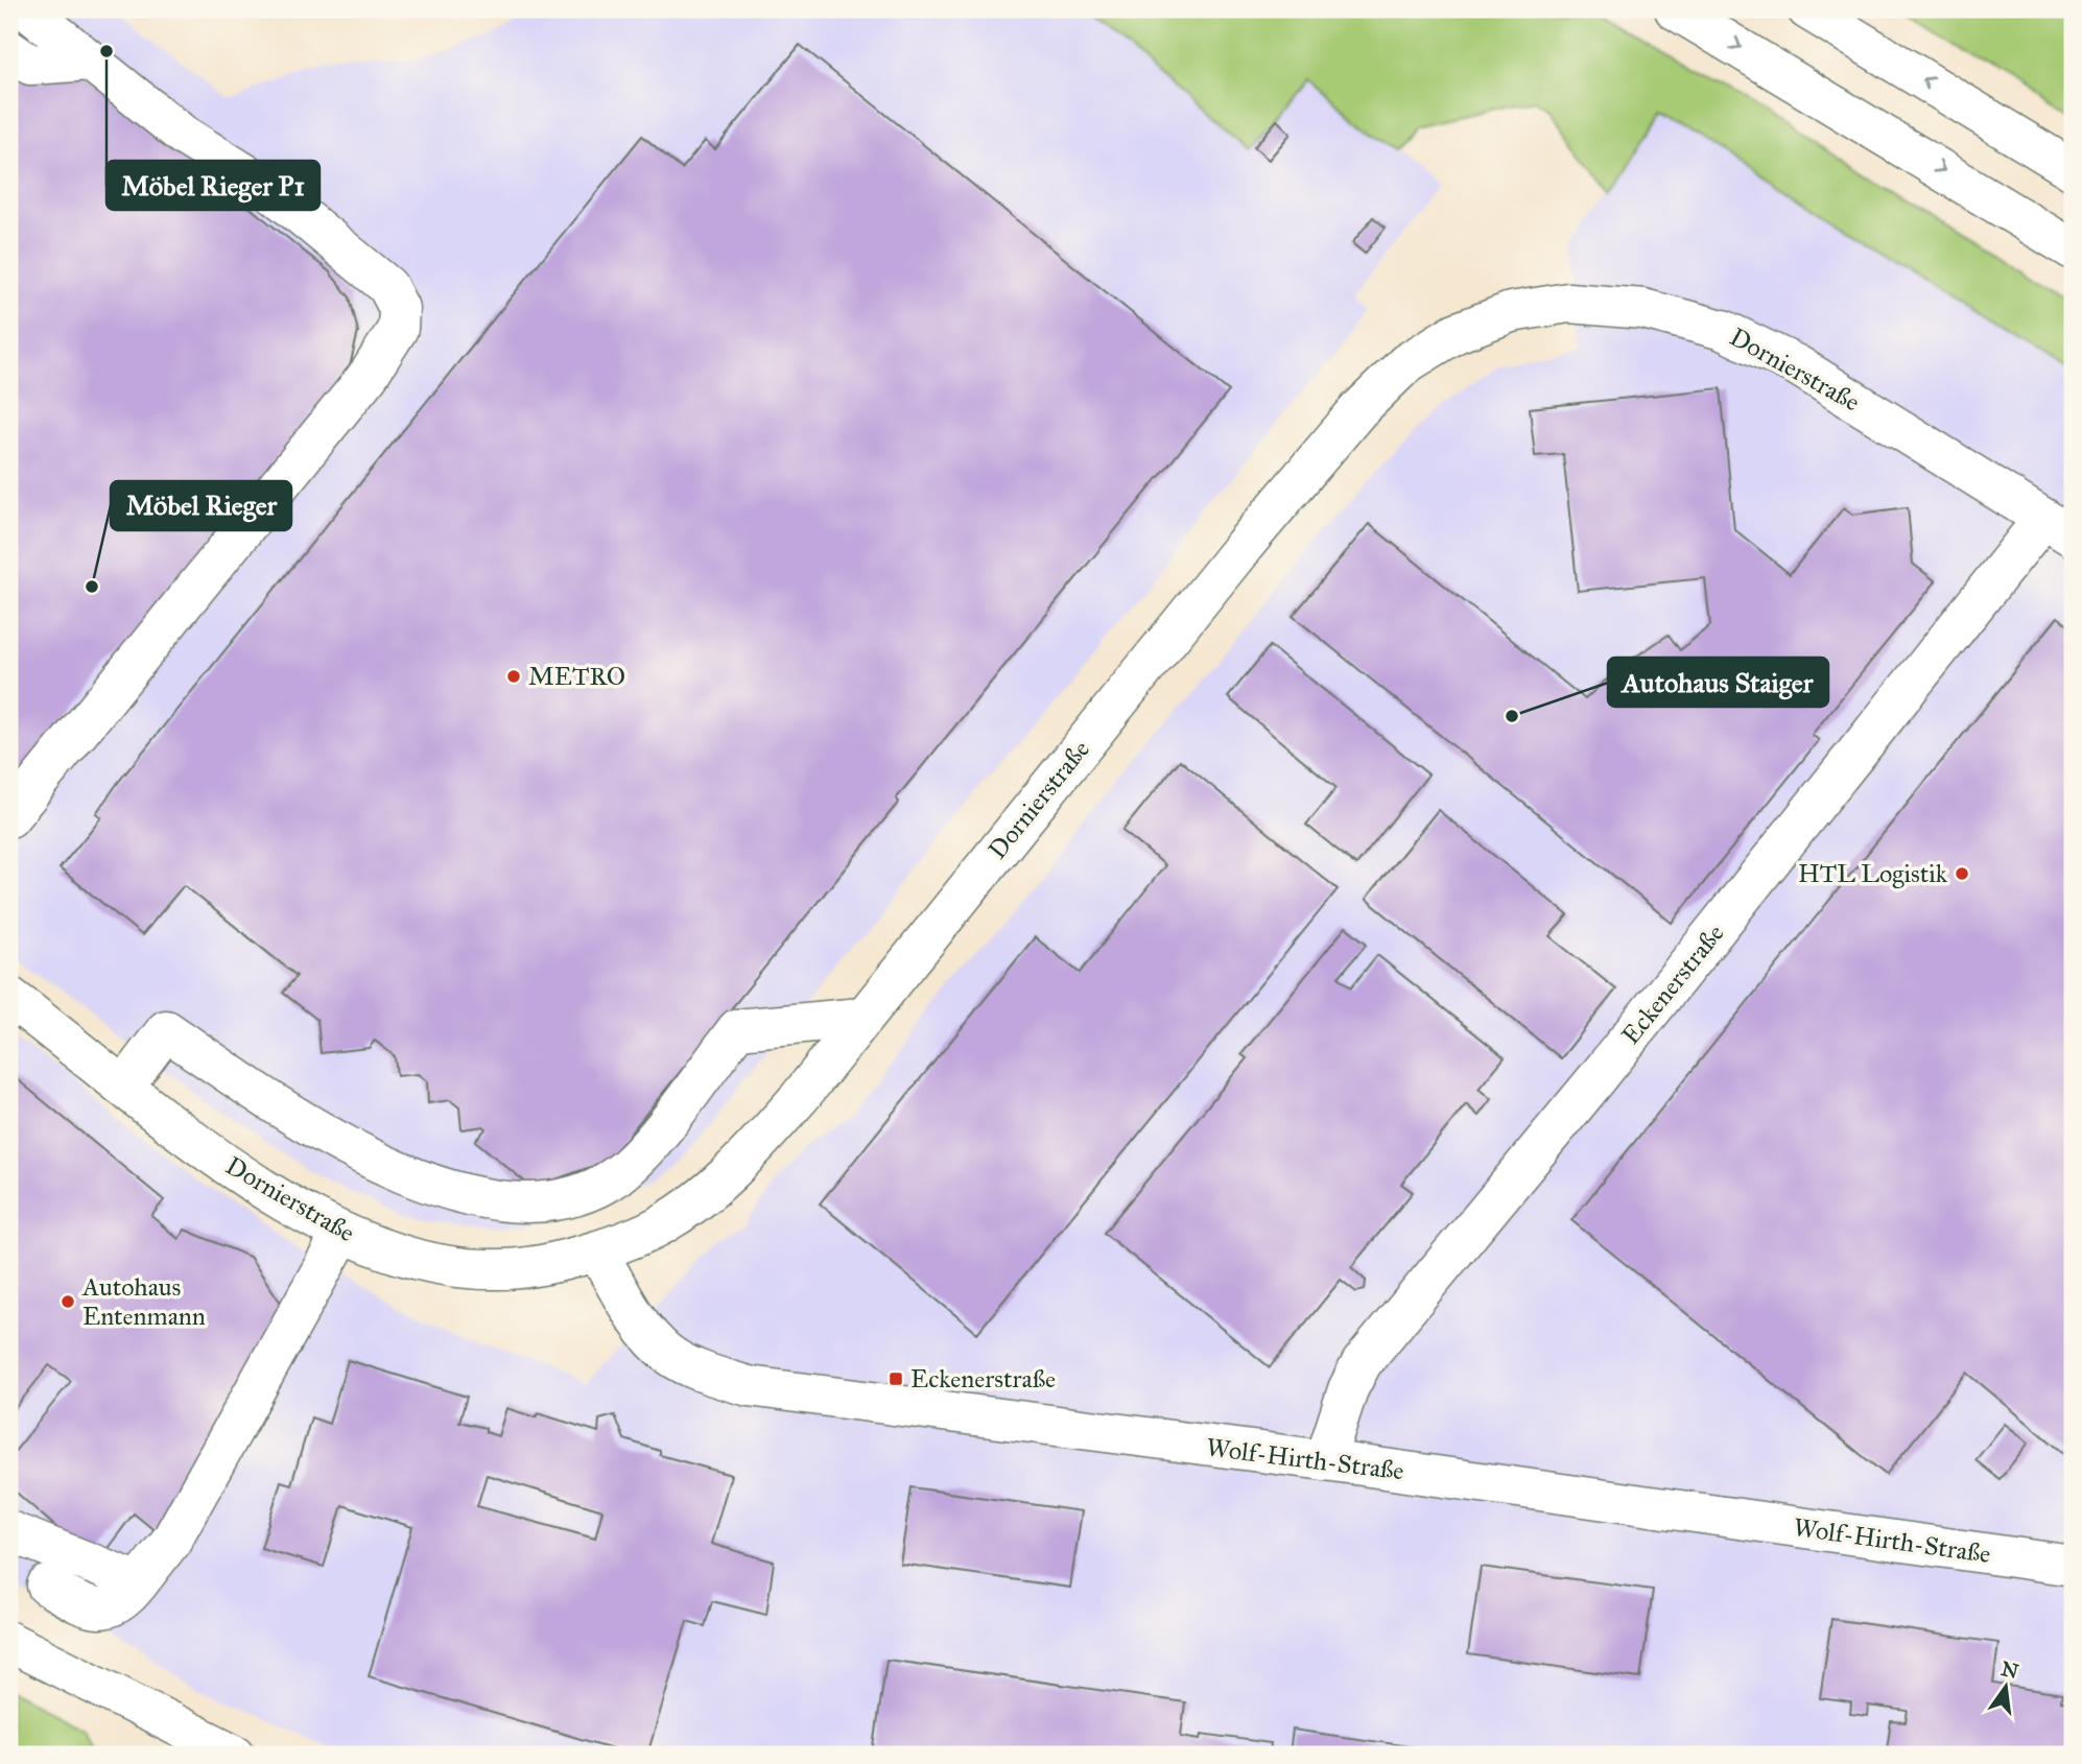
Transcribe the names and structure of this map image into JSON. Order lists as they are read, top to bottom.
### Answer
{
  "streets": {
    "main road": ["Dornierstraße", "Eckenerstraße", "Wolf-Hirth-Straße"]
  },
  "crossings": [
    ["Dornierstraße", "Eckenerstraße"],
    ["Dornierstraße", "Wolf-Hirth-Straße"],
    ["Eckenerstraße", "Wolf-Hirth-Straße"]
  ],
  "places": {
    "other": [
      "Möbel Rieger P1",
      "Möbel Rieger",
      "METRO",
      "Autohaus Staiger",
      "HTL Logistik",
      "Autohaus Entenmann"
    ],
    "transit": ["Eckenerstraße"]
  },
  "north": "top"
}
